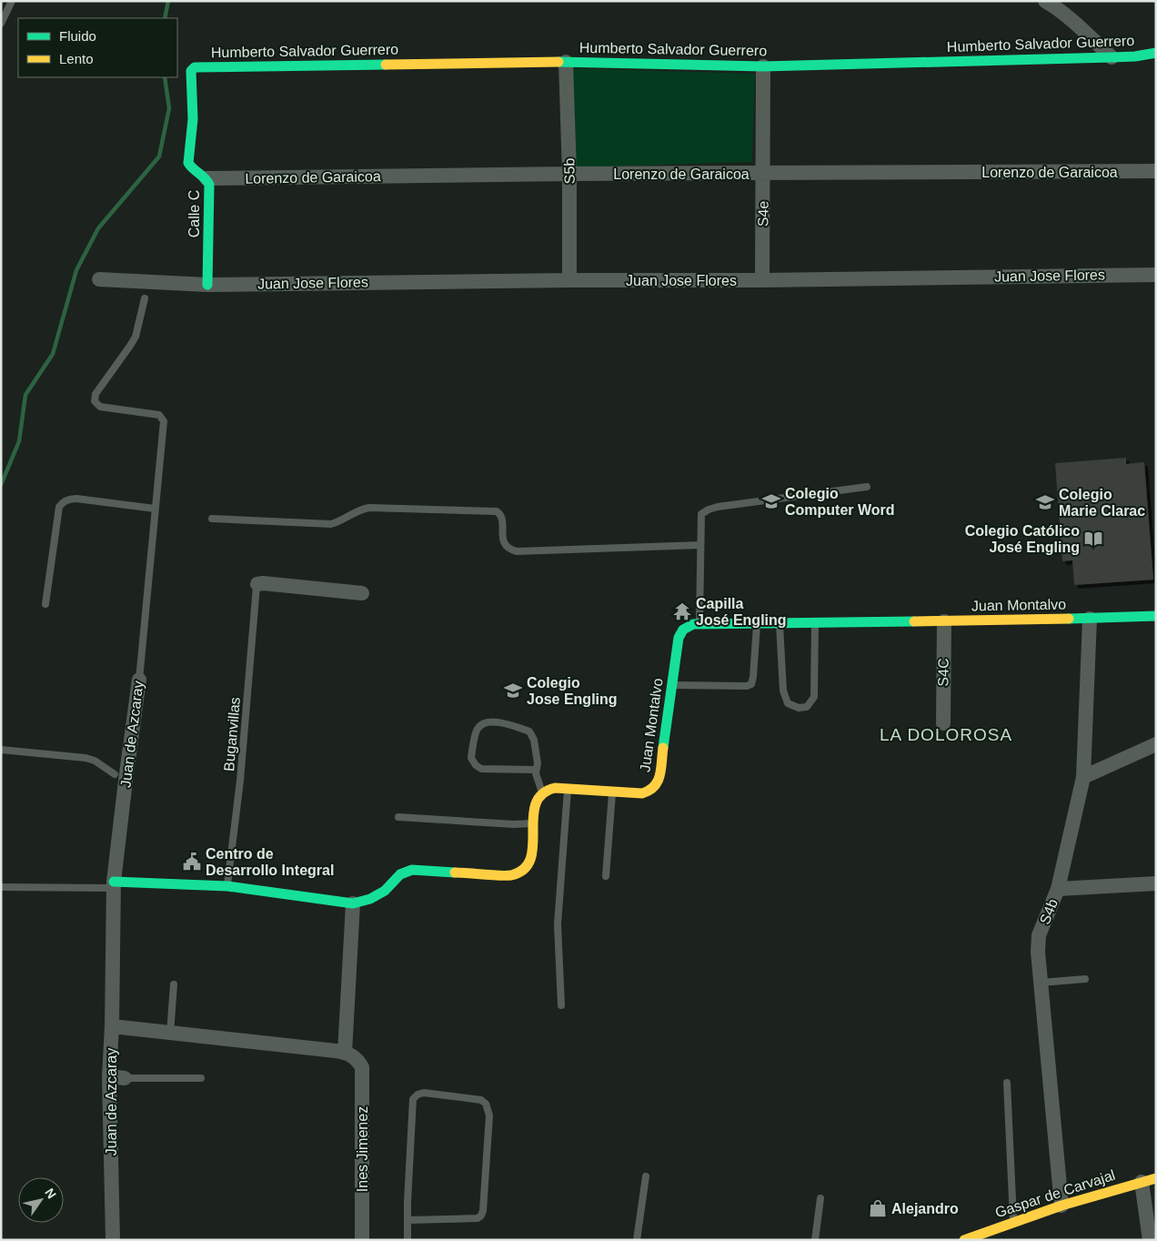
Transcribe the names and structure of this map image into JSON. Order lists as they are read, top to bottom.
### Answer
{
  "streets": {
    "street": [
      "Humberto Salvador Guerrero",
      "S5b",
      "Lorenzo de Garaicoa",
      "Calle C",
      "S4e",
      "Juan Jose Flores",
      "Juan Montalvo",
      "S4C",
      "Juan de Azcaray",
      "S4b",
      "Ines Jimenez",
      "Gaspar de Carvajal"
    ],
    "lane": ["Buganvillas"]
  },
  "crossings": [
    ["Humberto Salvador Guerrero", "S5b"],
    ["Humberto Salvador Guerrero", "Calle C"],
    ["Humberto Salvador Guerrero", "S4e"],
    ["S5b", "Lorenzo de Garaicoa"],
    ["S5b", "Juan Jose Flores"],
    ["Lorenzo de Garaicoa", "Calle C"],
    ["Lorenzo de Garaicoa", "S4e"],
    ["Calle C", "Juan Jose Flores"],
    ["S4e", "Juan Jose Flores"],
    ["Juan Montalvo", "S4C"],
    ["Juan Montalvo", "S4b"],
    ["S4b", "Gaspar de Carvajal"]
  ],
  "districts": ["LA DOLOROSA"],
  "places": {
    "school or university": ["Colegio Computer Word", "Colegio Marie Clarac", "Colegio Jose Engling"],
    "library": ["Colegio Católico José Engling"],
    "temple": ["Capilla José Engling"],
    "public building": ["Centro de Desarrollo Integral"],
    "shop": ["Alejandro"]
  },
  "legend": ["Fluido", "Lento"],
  "north": "top right"
}
